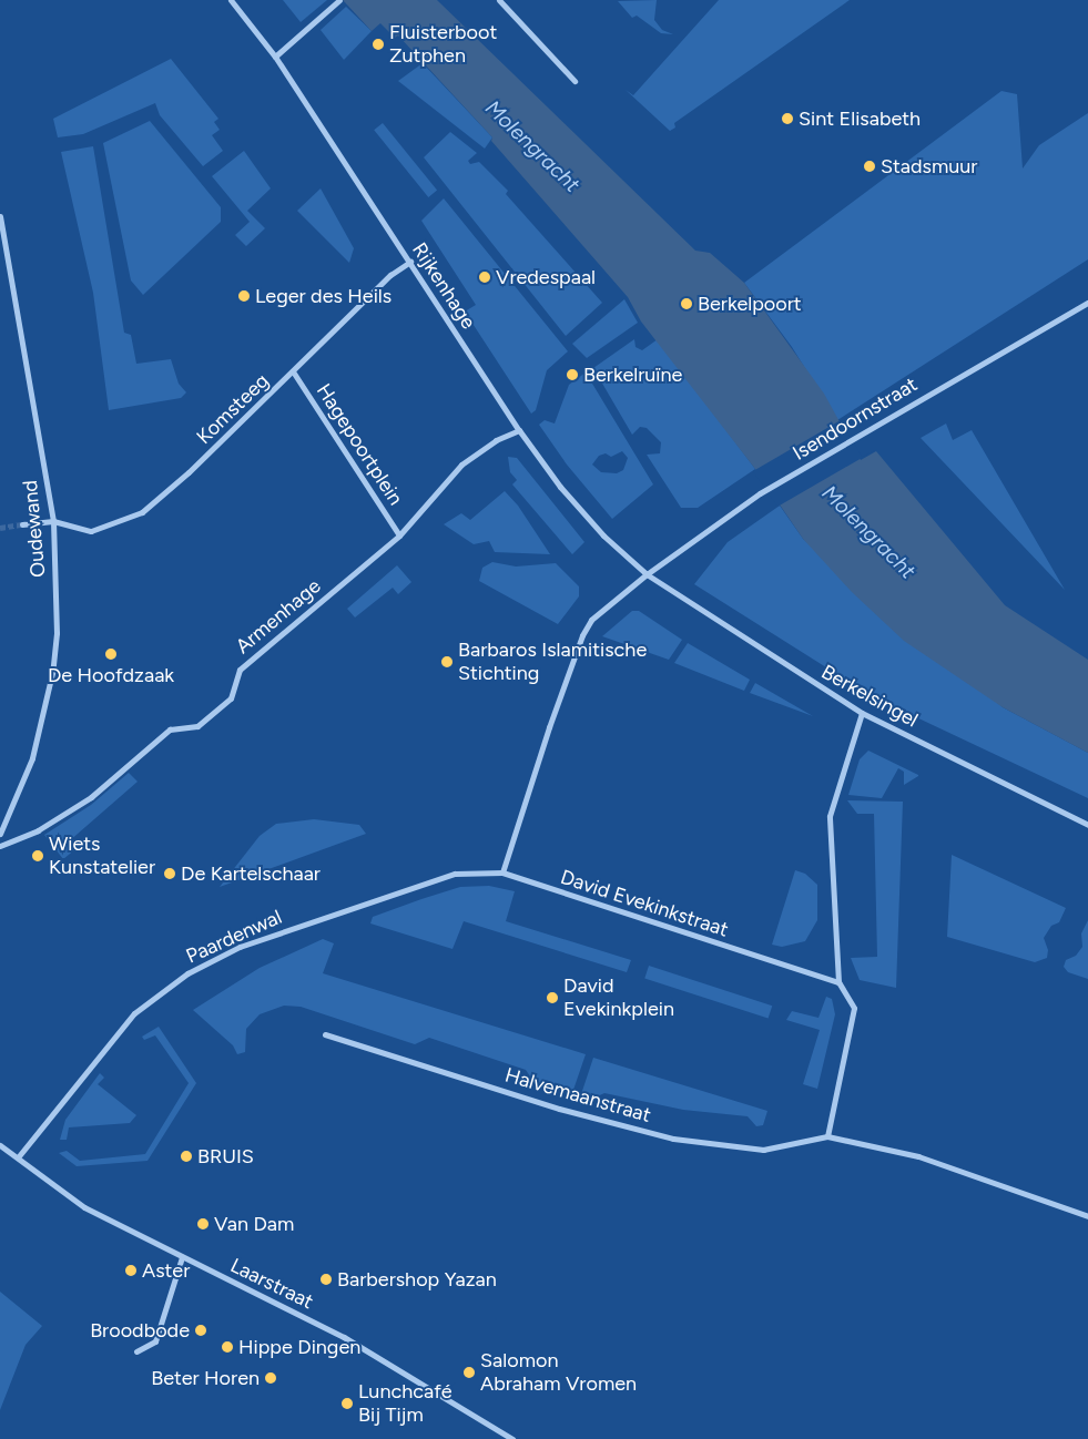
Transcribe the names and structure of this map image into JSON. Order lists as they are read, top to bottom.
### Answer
{
  "streets": {
    "street": [
      "Rijkenhage",
      "Komsteeg",
      "Isendoornstraat",
      "Hagepoortplein",
      "Oudewand",
      "Armenhage",
      "Berkelsingel",
      "David Evekinkstraat",
      "Paardenwal",
      "Halvemaanstraat",
      "Laarstraat"
    ]
  },
  "crossings": [
    ["Rijkenhage", "Komsteeg"],
    ["Rijkenhage", "Isendoornstraat"],
    ["Rijkenhage", "Armenhage"],
    ["Rijkenhage", "Berkelsingel"],
    ["Komsteeg", "Hagepoortplein"],
    ["Komsteeg", "Oudewand"],
    ["Isendoornstraat", "Berkelsingel"],
    ["Hagepoortplein", "Armenhage"],
    ["David Evekinkstraat", "Paardenwal"],
    ["Paardenwal", "Laarstraat"]
  ],
  "water": ["Molengracht"],
  "places": [
    "Fluisterboot Zutphen",
    "Sint Elisabeth",
    "Stadsmuur",
    "Vredespaal",
    "Leger des Heils",
    "Berkelpoort",
    "Berkelruïne",
    "De Hoofdzaak",
    "Barbaros Islamitische Stichting",
    "Wiets Kunstatelier",
    "De Kartelschaar",
    "David Evekinkplein",
    "BRUIS",
    "Van Dam",
    "Aster",
    "Barbershop Yazan",
    "Broodbode",
    "Hippe Dingen",
    "Salomon Abraham Vromen",
    "Beter Horen",
    "Lunchcafé Bij Tijm"
  ]
}
